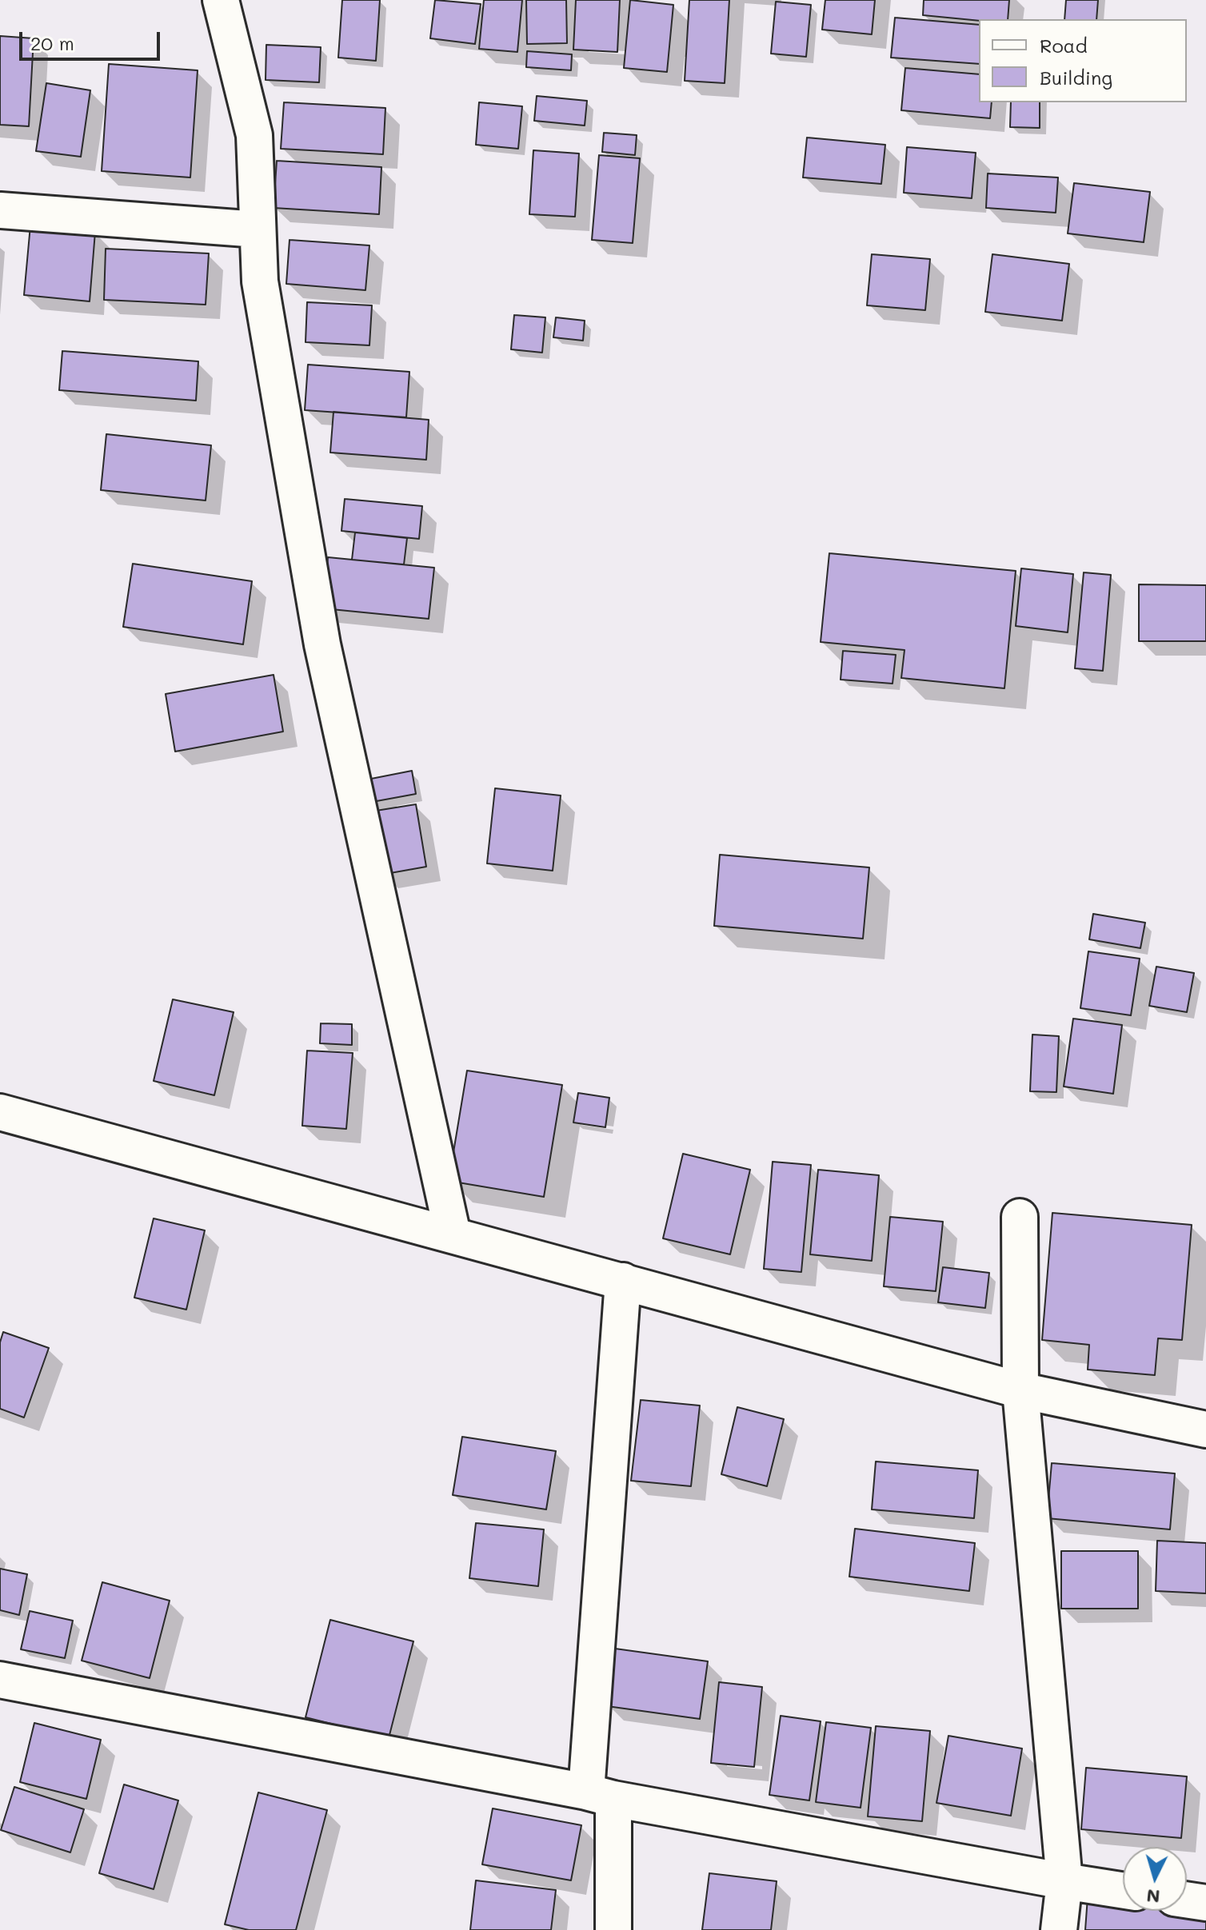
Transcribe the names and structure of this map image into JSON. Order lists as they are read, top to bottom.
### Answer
{
  "legend": ["Road", "Building"],
  "scale_bar": "20 m",
  "north": "bottom"
}
